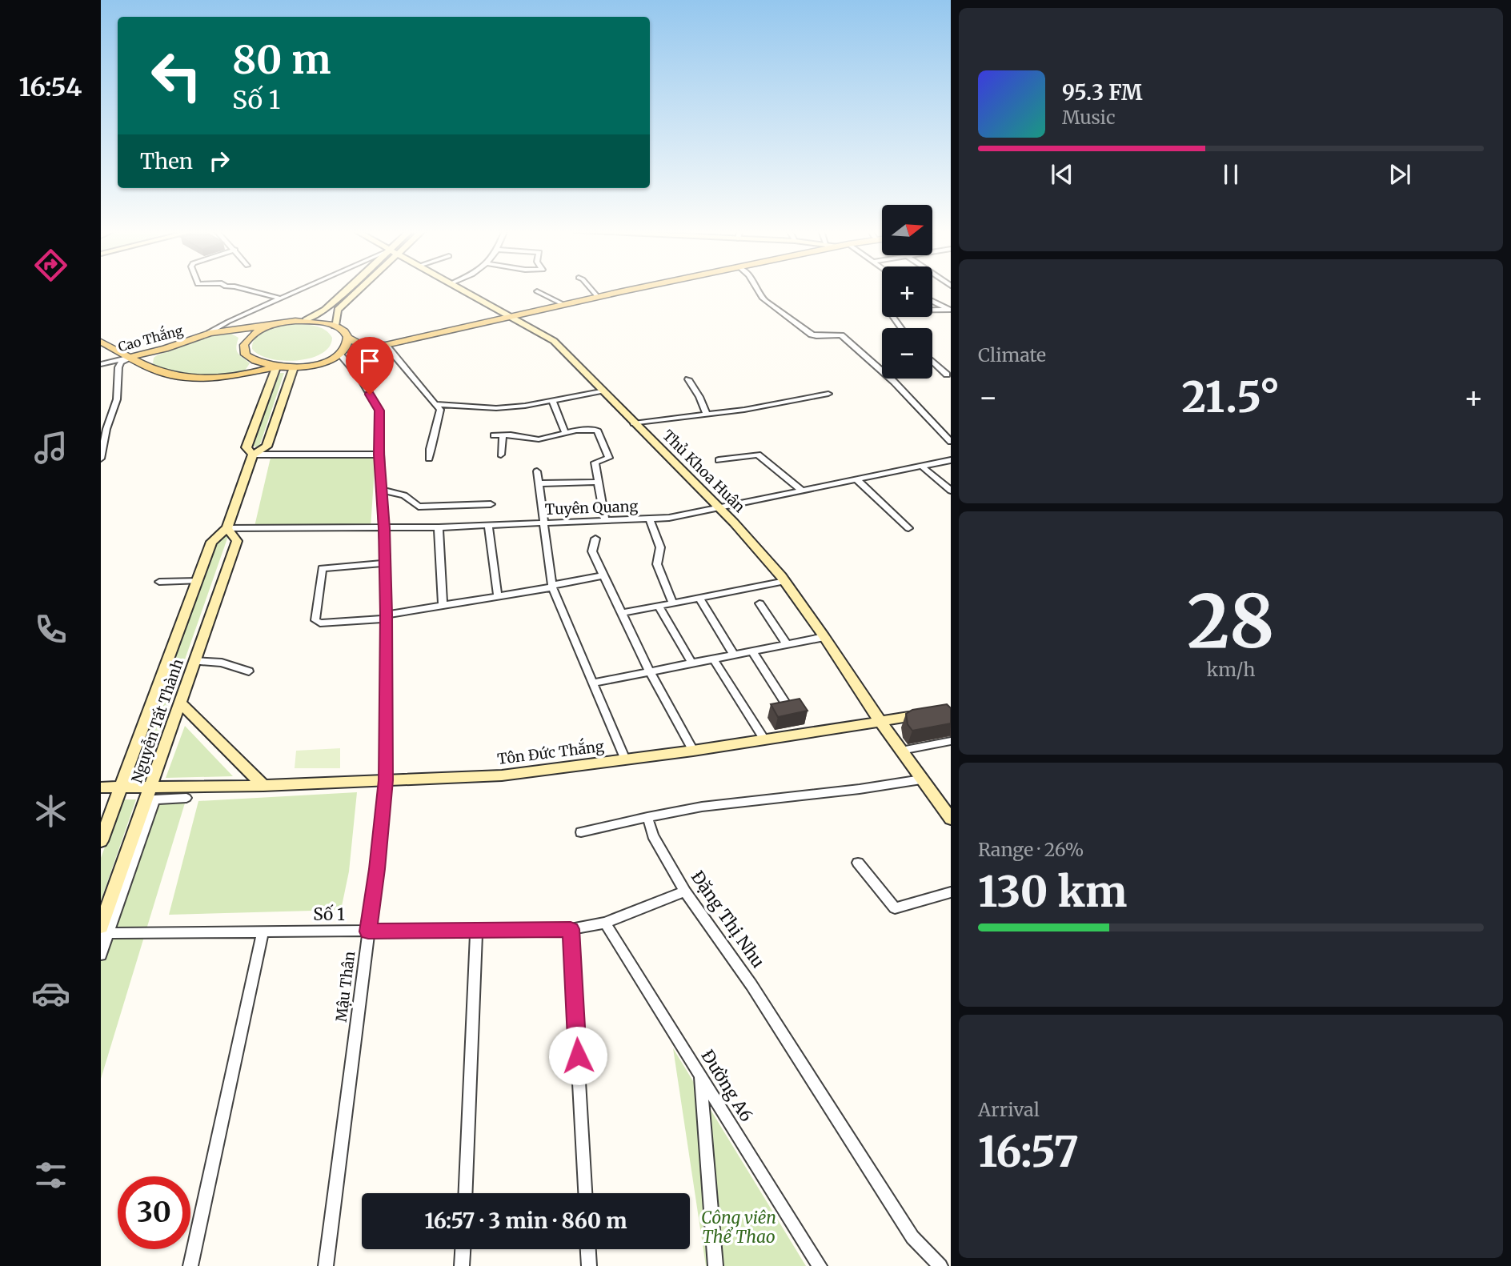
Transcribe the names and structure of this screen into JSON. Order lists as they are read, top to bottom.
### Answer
{
  "streets": {
    "main road": [
      "Cao Thắng",
      "Thủ Khoa Huân",
      "Nguyễn Tất Thành",
      "Tôn Đức Thắng"
    ],
    "street": [
      "Tuyên Quang",
      "Số 1",
      "Đặng Thị Nhu",
      "Mậu Thân",
      "Đường A6"
    ]
  },
  "crossings": [
    ["Thủ Khoa Huân", "Tuyên Quang"],
    ["Thủ Khoa Huân", "Tôn Đức Thắng"],
    ["Tuyên Quang", "Nguyễn Tất Thành"],
    ["Tuyên Quang", "Mậu Thân"],
    ["Nguyễn Tất Thành", "Tôn Đức Thắng"],
    ["Nguyễn Tất Thành", "Số 1"],
    ["Tôn Đức Thắng", "Mậu Thân"],
    ["Số 1", "Đặng Thị Nhu"],
    ["Số 1", "Mậu Thân"],
    ["Số 1", "Đường A6"]
  ],
  "parks": ["Công viên Thể Thao"],
  "north": "right",
  "page": {
    "tabs": "16:54",
    "turn": ["80 m", "Số 1"],
    "song": ["95.3 FM", "Music"],
    "then": "Then",
    "map_buttons": ["+", "−"],
    "tile": [
      "Climate",
      ["28", "km/h"],
      ["Range · 26%", "130 km"],
      ["Arrival", "16:57"]
    ],
    "heat": ["−", "21.5°", "+"],
    "limit": "30",
    "trip": "16:57 · 3 min · 860 m"
  }
}
